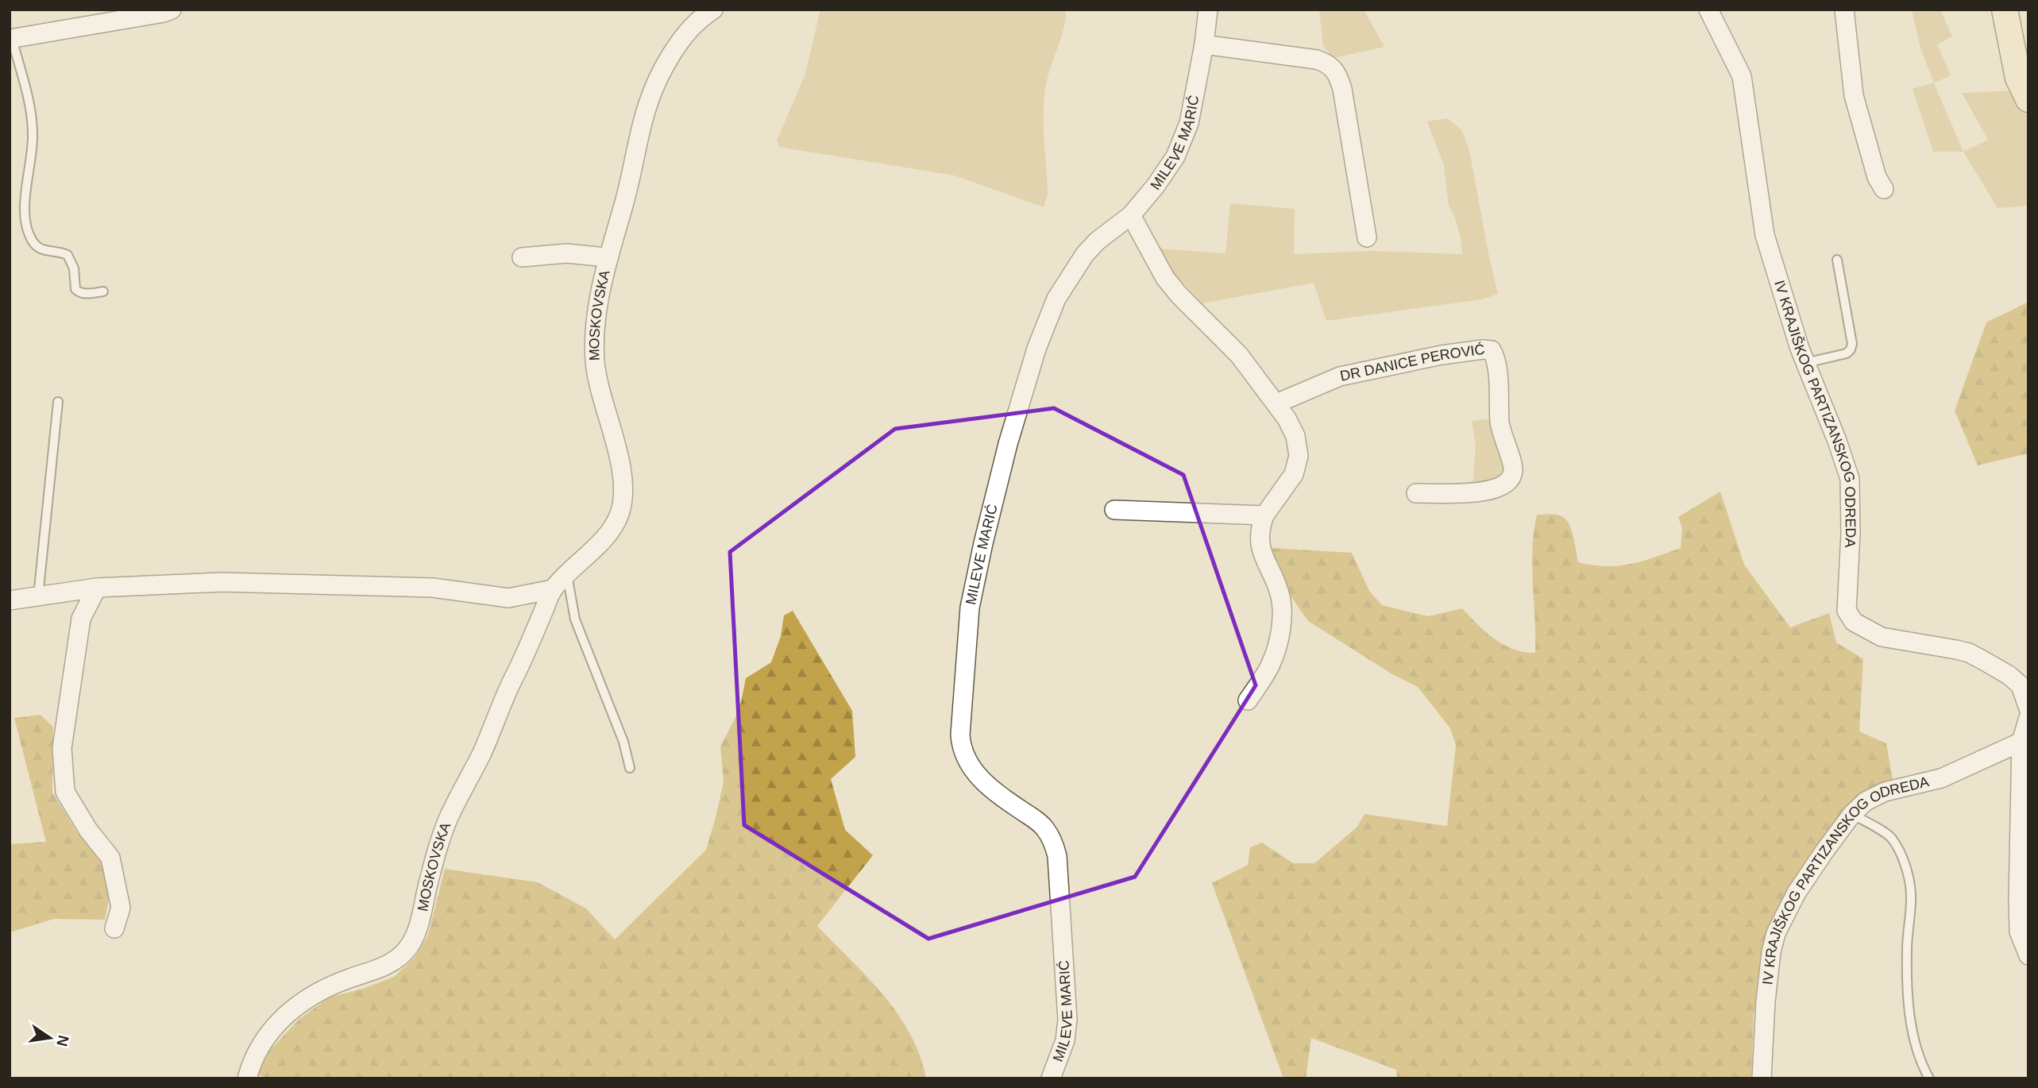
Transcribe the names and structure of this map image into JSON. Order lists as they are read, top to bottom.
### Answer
{
  "streets": {
    "street": [
      "MILEVE MARIĆ",
      "MOSKOVSKA",
      "DR DANICE PEROVIĆ",
      "IV KRAJIŠKOG PARTIZANSKOG ODREDA"
    ]
  },
  "north": "right"
}
